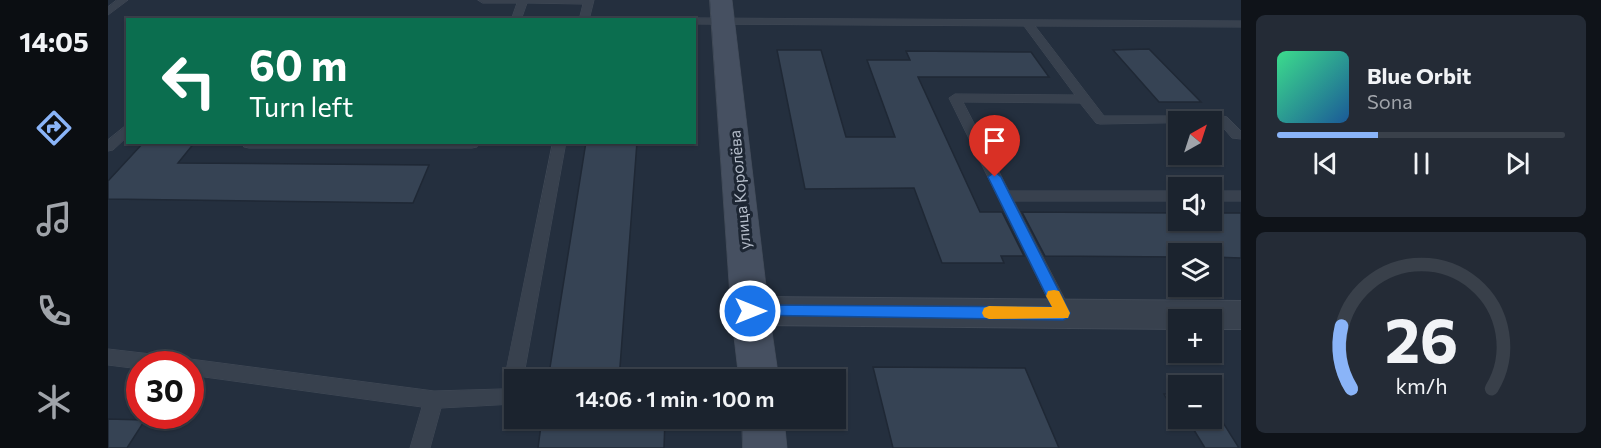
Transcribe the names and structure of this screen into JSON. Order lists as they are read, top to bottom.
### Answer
{
  "streets": {
    "street": ["улица Королёва"]
  },
  "north": "top right",
  "page": {
    "tabs": "14:05",
    "turn": ["60 m", "Turn left"],
    "song": ["Blue Orbit", "Sona"],
    "map_buttons": ["+", "−"],
    "limit": "30",
    "trip": "14:06 · 1 min · 100 m",
    "gauge": ["26", "km/h"]
  }
}
